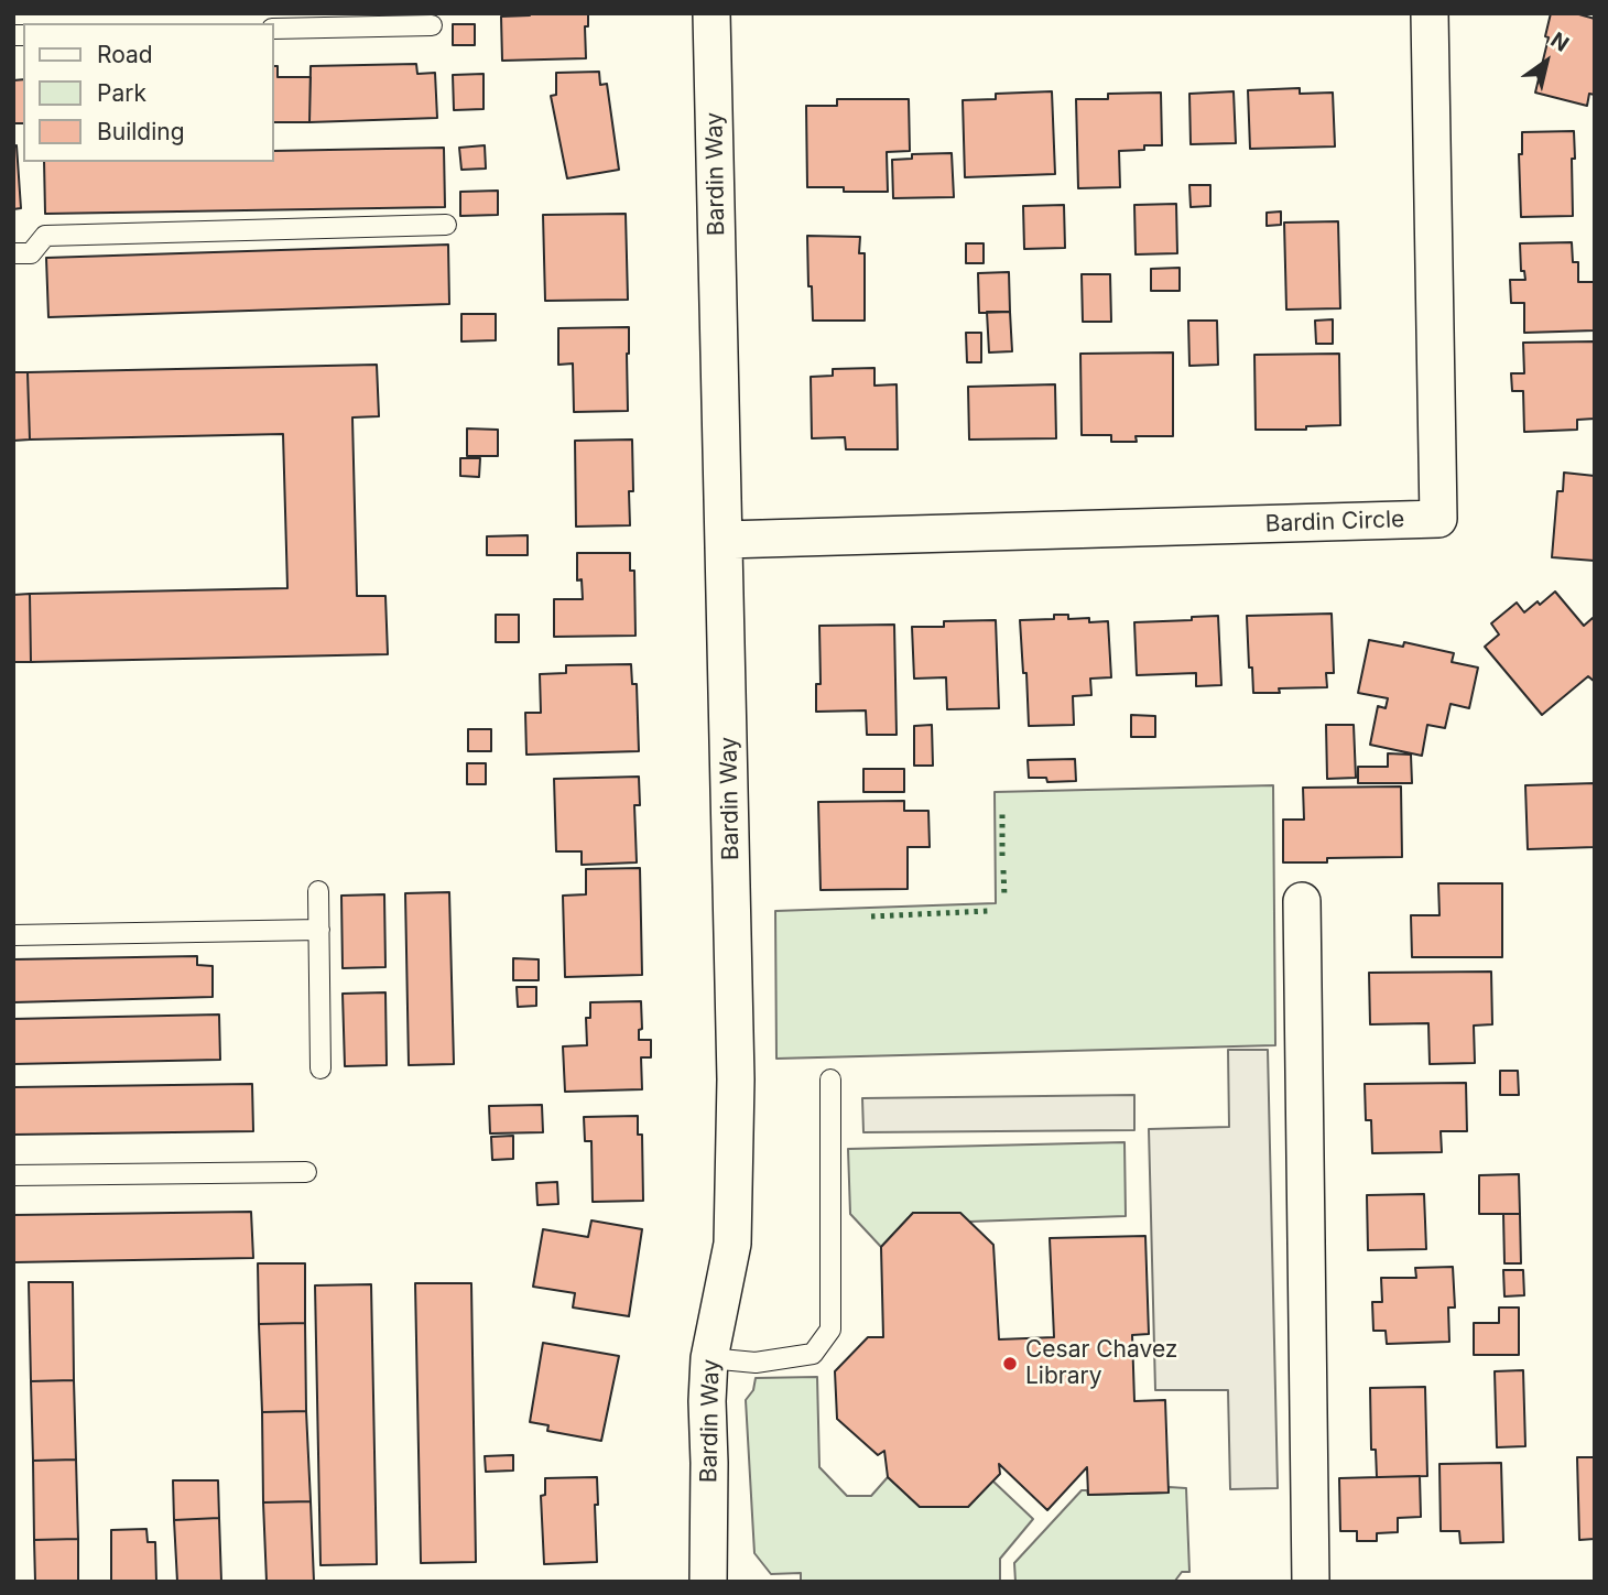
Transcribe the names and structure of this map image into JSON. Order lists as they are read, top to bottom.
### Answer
{
  "streets": {
    "street": ["Bardin Way", "Bardin Circle"]
  },
  "crossings": [
    ["Bardin Way", "Bardin Circle"]
  ],
  "places": ["Cesar Chavez Library"],
  "legend": ["Road", "Park", "Building"],
  "north": "top right"
}
